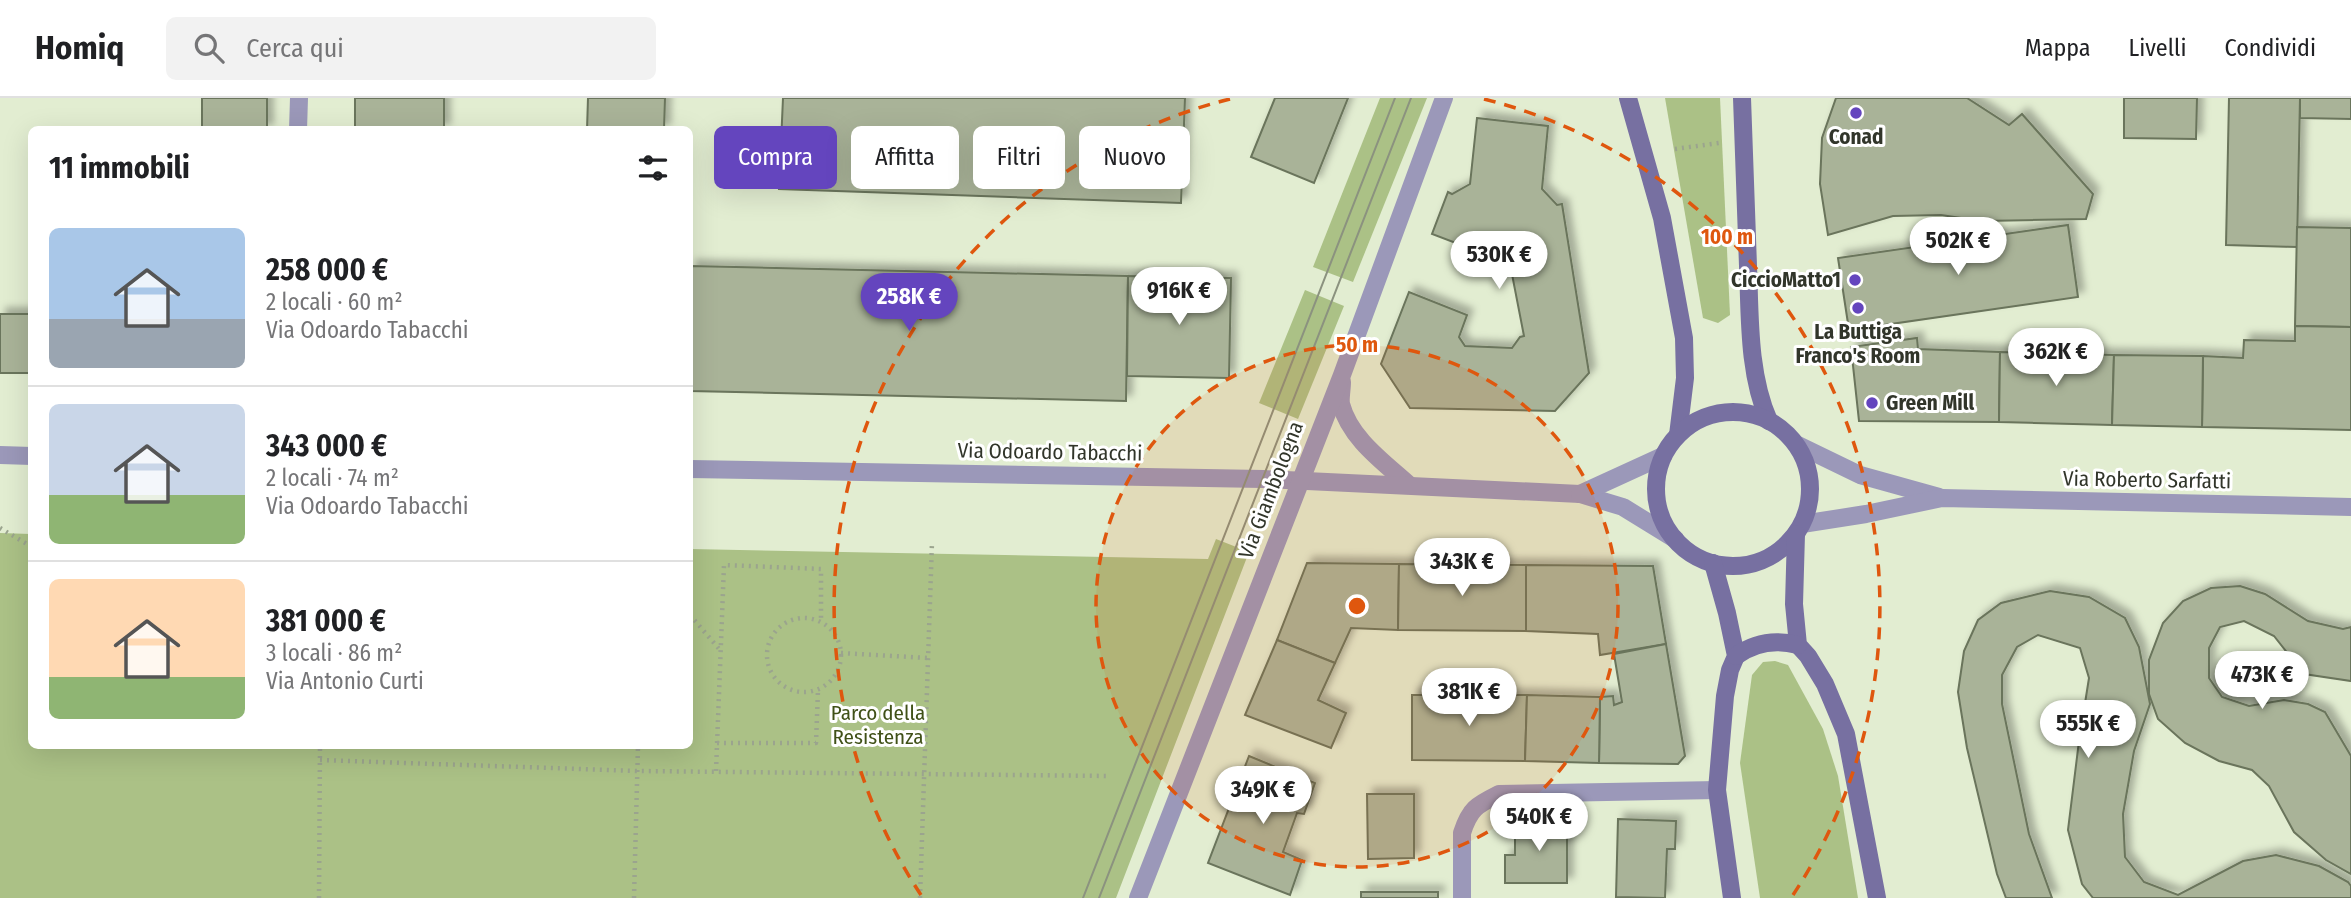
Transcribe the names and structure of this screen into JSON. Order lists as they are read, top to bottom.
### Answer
{
  "streets": {
    "street": ["Via Odoardo Tabacchi", "Via Roberto Sarfatti", "Via Giambologna"]
  },
  "crossings": [
    ["Via Odoardo Tabacchi", "Via Roberto Sarfatti"],
    ["Via Odoardo Tabacchi", "Via Giambologna"]
  ],
  "parks": ["Parco della Resistenza"],
  "places": [
    "Conad",
    "CiccioMatto1",
    "La Buttiga Franco's Room",
    "Green Mill"
  ],
  "page": {
    "header": "Homiq",
    "search": "Cerca qui",
    "nav": ["Mappa", "Livelli", "Condividi"],
    "chip": [
      "Compra",
      "Affitta",
      "Filtri",
      "Nuovo"
    ],
    "heading": "11 immobili",
    "list": [
      {
        "name": "258 000 €",
        "note": "2 locali · 60 m² · Via Odoardo Tabacchi"
      },
      {
        "name": "343 000 €",
        "note": "2 locali · 74 m² · Via Odoardo Tabacchi"
      },
      {
        "name": "381 000 €",
        "note": "3 locali · 86 m² · Via Antonio Curti"
      }
    ],
    "price": [
      "502K €",
      "530K €",
      "916K €",
      "258K €",
      "362K €",
      "343K €",
      "473K €",
      "381K €",
      "555K €",
      "349K €",
      "540K €"
    ]
  },
  "rings": ["100 m", "50 m"]
}
